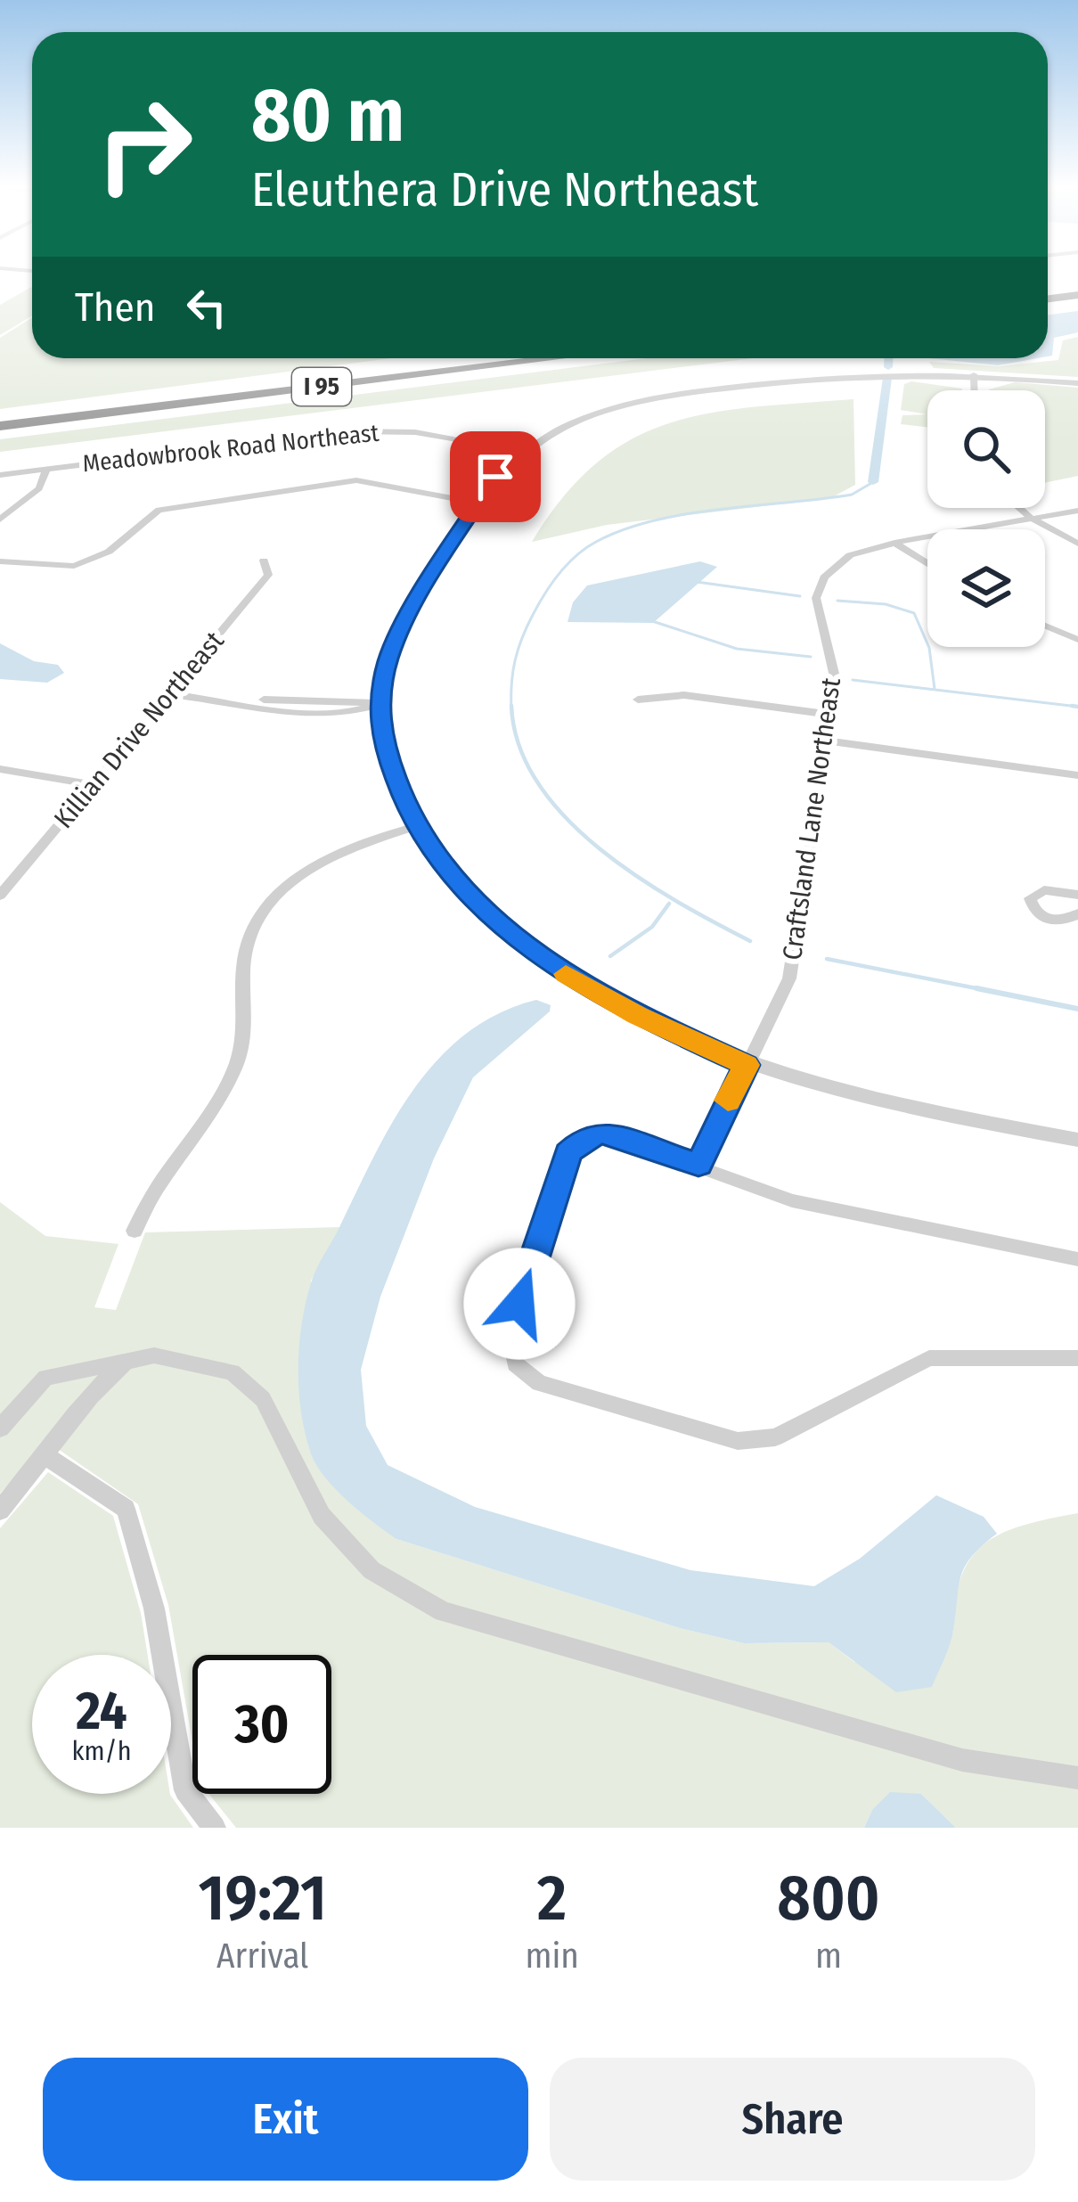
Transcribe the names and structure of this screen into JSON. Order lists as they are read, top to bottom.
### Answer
{
  "streets": {
    "highway": ["I 95"],
    "street": ["Meadowbrook Road Northeast", "Killian Drive Northeast", "Craftsland Lane Northeast"]
  },
  "page": {
    "turn": ["80 m", "Eleuthera Drive Northeast"],
    "then": "Then",
    "speed": "24 km/h",
    "limit": "30",
    "eta": [
      "19:21",
      "Arrival",
      "2",
      "min",
      "800",
      "m"
    ],
    "buttons": ["Exit", "Share"]
  }
}
